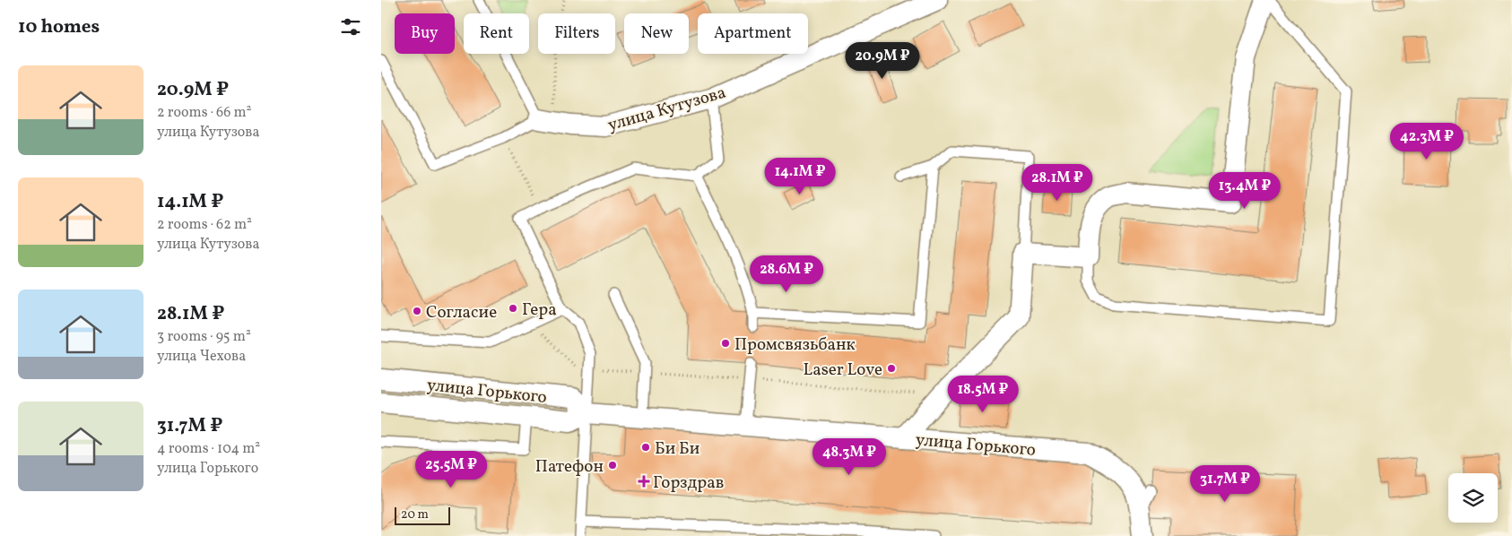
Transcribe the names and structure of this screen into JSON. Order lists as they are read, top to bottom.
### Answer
{
  "streets": {
    "street": ["улица Кутузова", "улица Горького"]
  },
  "places": {
    "other": [
      "Гера",
      "Согласие",
      "Промсвязьбанк",
      "Laser Love",
      "Би Би",
      "Патефон"
    ],
    "health": ["Горздрав"]
  },
  "scale_bar": "20 m",
  "page": {
    "heading": "10 homes",
    "chip": [
      "Buy",
      "Rent",
      "Filters",
      "New",
      "Apartment"
    ],
    "price": [
      "20.9M ₽",
      "42.3M ₽",
      "14.1M ₽",
      "28.1M ₽",
      "13.4M ₽",
      "28.6M ₽",
      "18.5M ₽",
      "48.3M ₽",
      "25.5M ₽",
      "31.7M ₽"
    ],
    "list": [
      {
        "name": "20.9M ₽",
        "note": "2 rooms · 66 m² · улица Кутузова"
      },
      {
        "name": "14.1M ₽",
        "note": "2 rooms · 62 m² · улица Кутузова"
      },
      {
        "name": "28.1M ₽",
        "note": "3 rooms · 95 m² · улица Чехова"
      },
      {
        "name": "31.7M ₽",
        "note": "4 rooms · 104 m² · улица Горького"
      }
    ],
    "scale": "20 m"
  }
}
